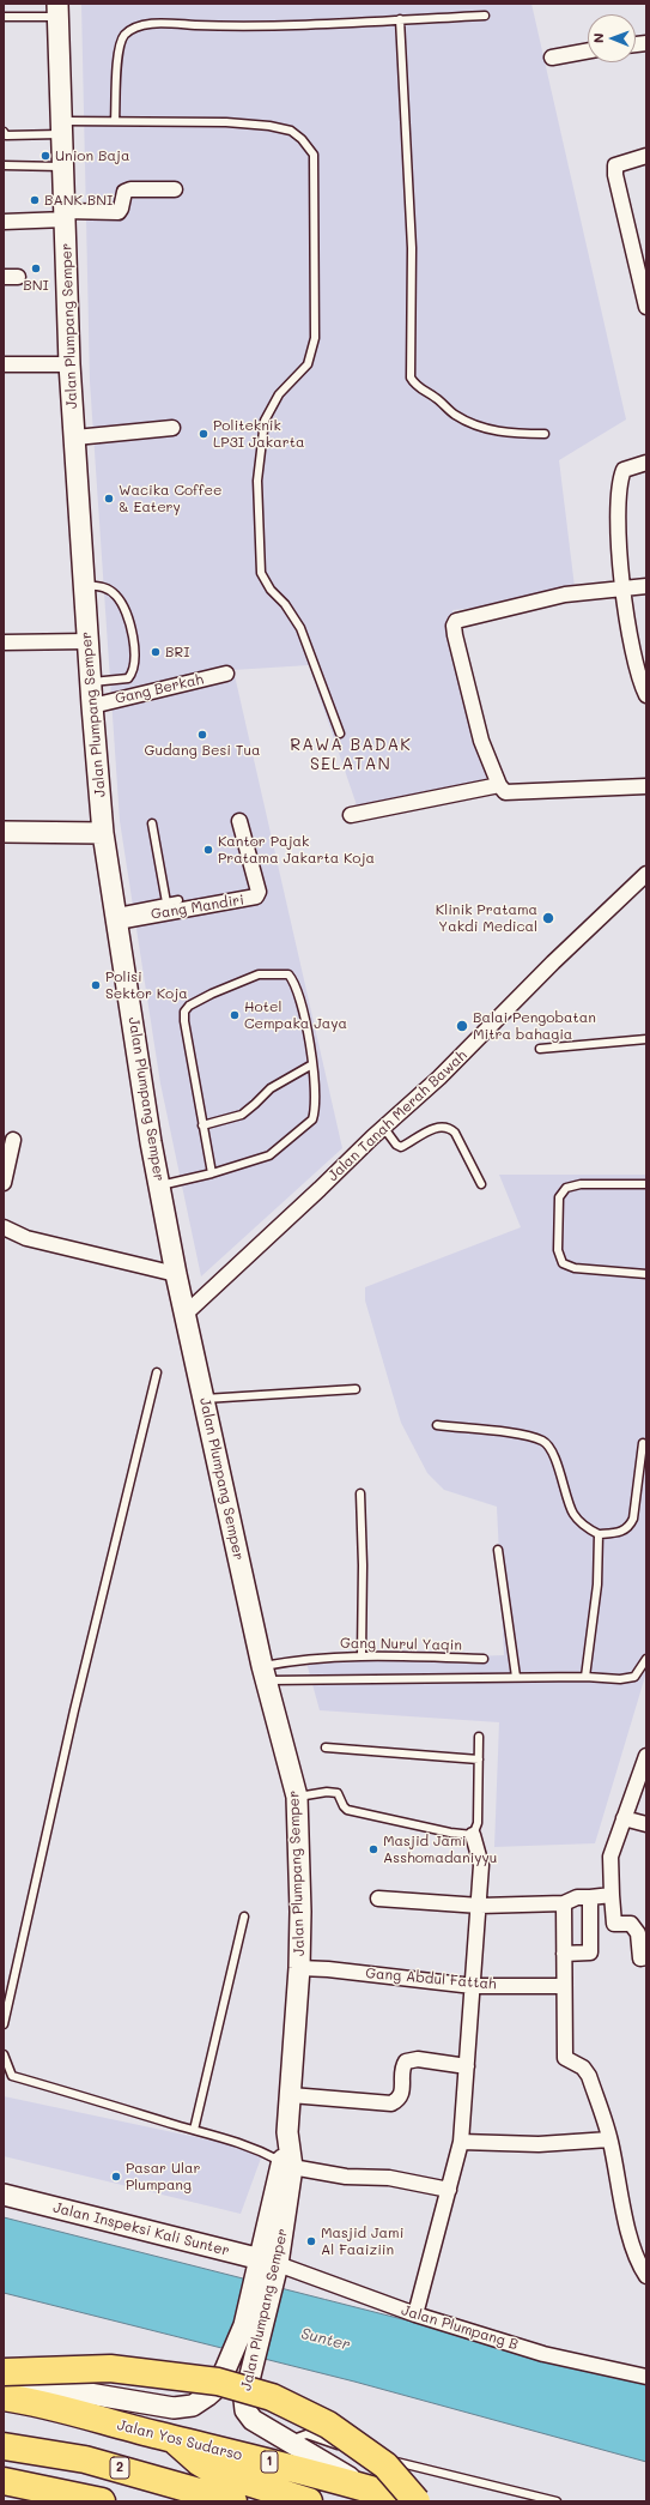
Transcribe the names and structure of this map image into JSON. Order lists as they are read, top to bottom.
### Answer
{
  "streets": {
    "highway": ["Jalan Yos Sudarso", "1", "2"],
    "main road": ["Jalan Plumpang Semper", "Jalan Inspeksi Kali Sunter"],
    "street": [
      "Gang Berkah",
      "Gang Mandiri",
      "Jalan Tanah Merah Bawah",
      "Gang Abdul Fattah",
      "Jalan Plumpang B"
    ],
    "lane": ["Gang Nurul Yaqin"]
  },
  "crossings": [
    ["Jalan Plumpang Semper", "Gang Berkah"],
    ["Jalan Plumpang Semper", "Gang Mandiri"],
    ["Jalan Plumpang Semper", "Jalan Tanah Merah Bawah"],
    ["Jalan Plumpang Semper", "Gang Nurul Yaqin"],
    ["Jalan Plumpang Semper", "Gang Abdul Fattah"],
    ["Jalan Plumpang Semper", "Jalan Inspeksi Kali Sunter"],
    ["Jalan Plumpang Semper", "Jalan Plumpang B"],
    ["Jalan Plumpang Semper", "Jalan Yos Sudarso"],
    ["Jalan Inspeksi Kali Sunter", "Jalan Plumpang B"]
  ],
  "districts": ["RAWA BADAK SELATAN"],
  "water": ["Sunter"],
  "places": [
    "Union Baja",
    "BANK BNI",
    "BNI",
    "Politeknik LP3I Jakarta",
    "Wacika Coffee & Eatery",
    "BRI",
    "Gudang Besi Tua",
    "Kantor Pajak Pratama Jakarta Koja",
    "Klinik Pratama Yakdi Medical",
    "Polisi Sektor Koja",
    "Hotel Cempaka Jaya",
    "Balai Pengobatan Mitra bahagia",
    "Masjid Jami Asshomadaniyyu",
    "Pasar Ular Plumpang",
    "Masjid Jami Al Faaiziin"
  ],
  "north": "left"
}
